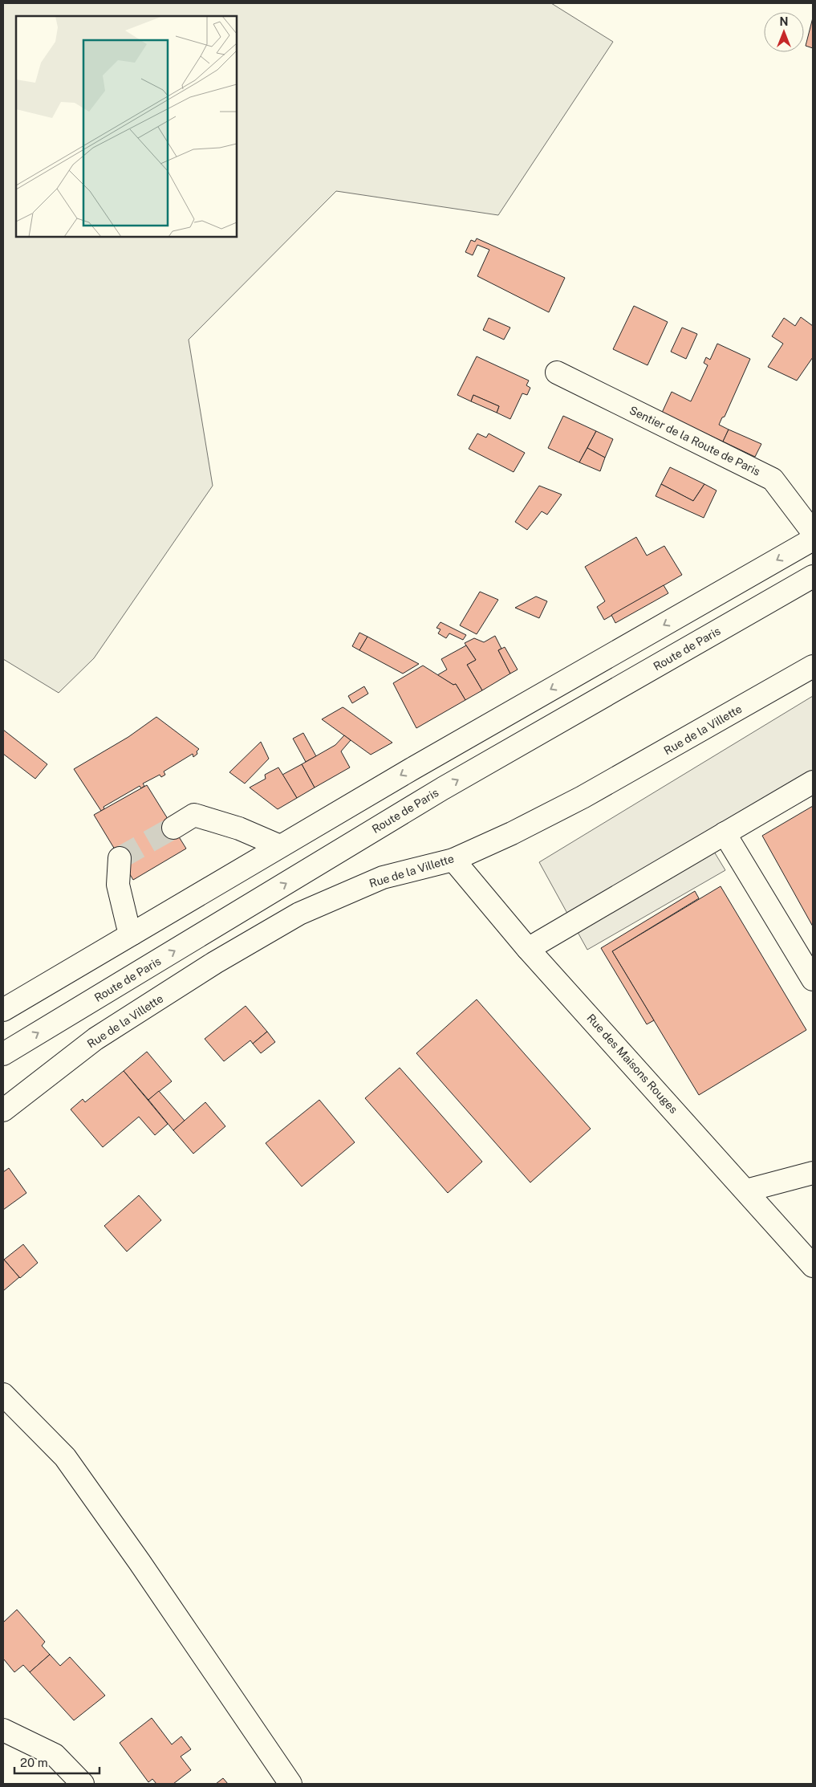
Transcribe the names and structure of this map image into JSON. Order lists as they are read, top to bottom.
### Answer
{
  "streets": {
    "street": [
      "Sentier de la Route de Paris",
      "Route de Paris",
      "Rue de la Villette",
      "Rue des Maisons Rouges"
    ]
  },
  "crossings": [
    ["Rue de la Villette", "Rue des Maisons Rouges"]
  ],
  "scale_bar": "20 m",
  "north": "top"
}
